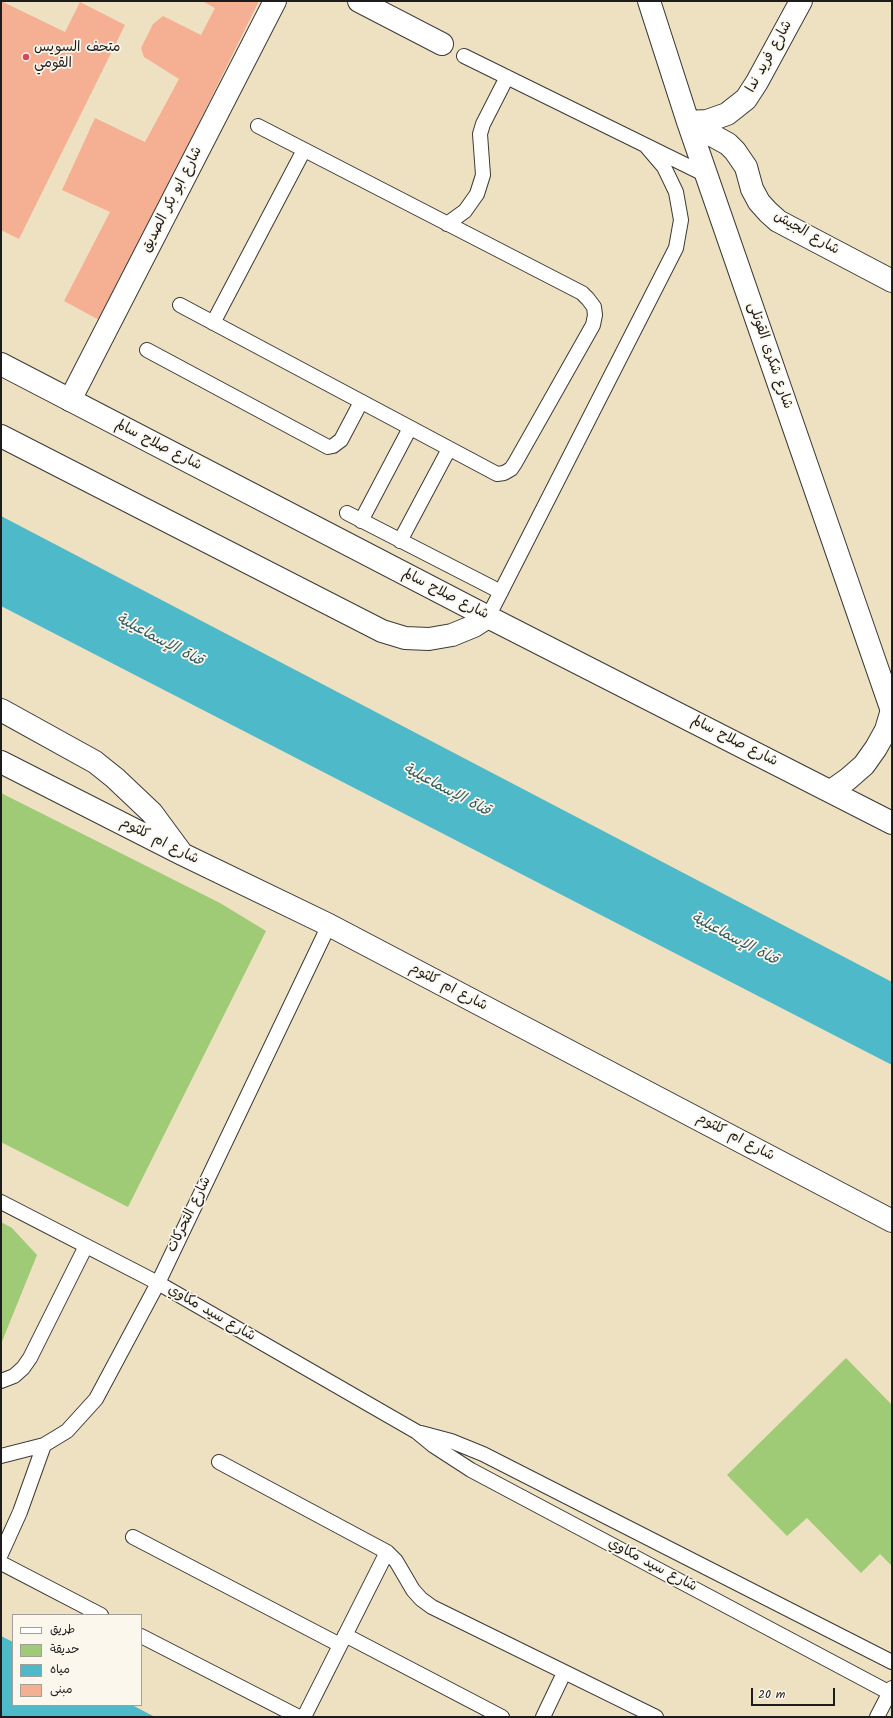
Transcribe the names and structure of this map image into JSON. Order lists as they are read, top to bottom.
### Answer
{
  "streets": {
    "main road": [
      "شارع فريد ندا",
      "شارع ابو بكر الصديق",
      "شارع الجيش",
      "شارع شكرى القوتلى",
      "شارع صلاح سالم",
      "شارع ام كلثوم"
    ],
    "lane": ["شارع التحركات", "شارع سيد مكاوي"]
  },
  "crossings": [
    ["شارع فريد ندا", "شارع الجيش"],
    ["شارع فريد ندا", "شارع شكرى القوتلى"],
    ["شارع ابو بكر الصديق", "شارع صلاح سالم"],
    ["شارع الجيش", "شارع شكرى القوتلى"],
    ["شارع ام كلثوم", "شارع التحركات"],
    ["شارع التحركات", "شارع سيد مكاوي"]
  ],
  "water": ["قناة الإسماعيلية"],
  "places": ["متحف السويس القومي"],
  "legend": [
    "طريق",
    "حديقة",
    "مياه",
    "مبنى"
  ],
  "scale_bar": "20 m"
}
